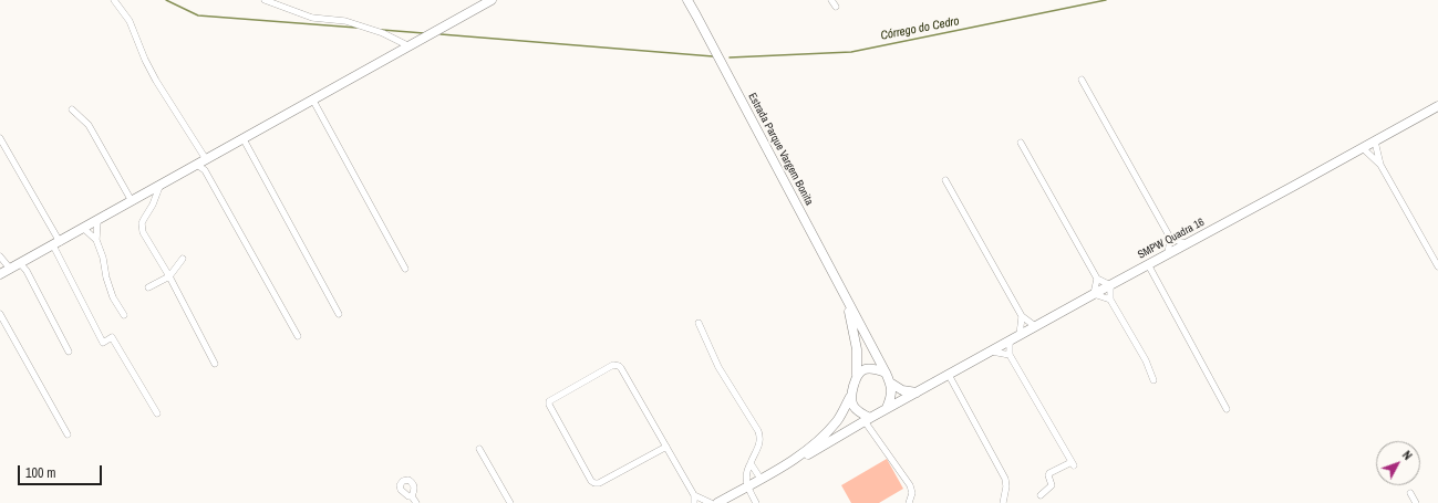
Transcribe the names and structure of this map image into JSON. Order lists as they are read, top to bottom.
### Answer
{
  "streets": {
    "street": ["Estrada Parque Vargem Bonita", "SMPW Quadra 16"]
  },
  "crossings": [
    ["Estrada Parque Vargem Bonita", "SMPW Quadra 16"]
  ],
  "water": ["Córrego do Cedro"],
  "scale_bar": "100 m",
  "north": "top right"
}
